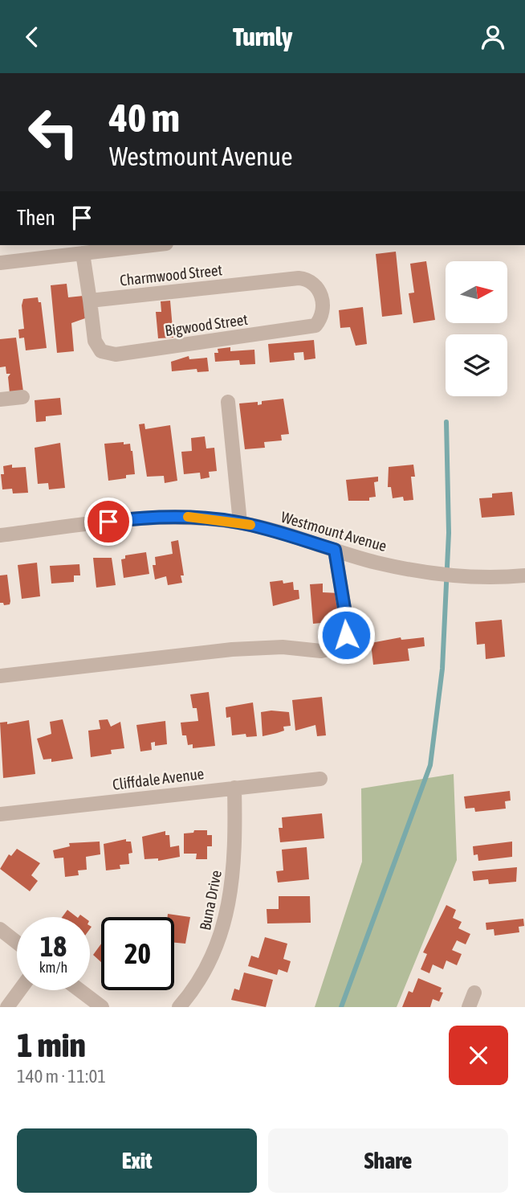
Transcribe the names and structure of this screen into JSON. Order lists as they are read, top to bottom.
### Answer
{
  "streets": {
    "street": [
      "Charmwood Street",
      "Bigwood Street",
      "Westmount Avenue",
      "Cliffdale Avenue",
      "Buna Drive"
    ]
  },
  "crossings": [
    ["Charmwood Street", "Bigwood Street"],
    ["Cliffdale Avenue", "Buna Drive"]
  ],
  "north": "right",
  "page": {
    "header": "Turnly",
    "turn": ["40 m", "Westmount Avenue"],
    "then": "Then",
    "speed": "18 km/h",
    "limit": "20",
    "heading": ["1 min", "140 m · 11:01"],
    "buttons": ["Exit", "Share"]
  }
}
